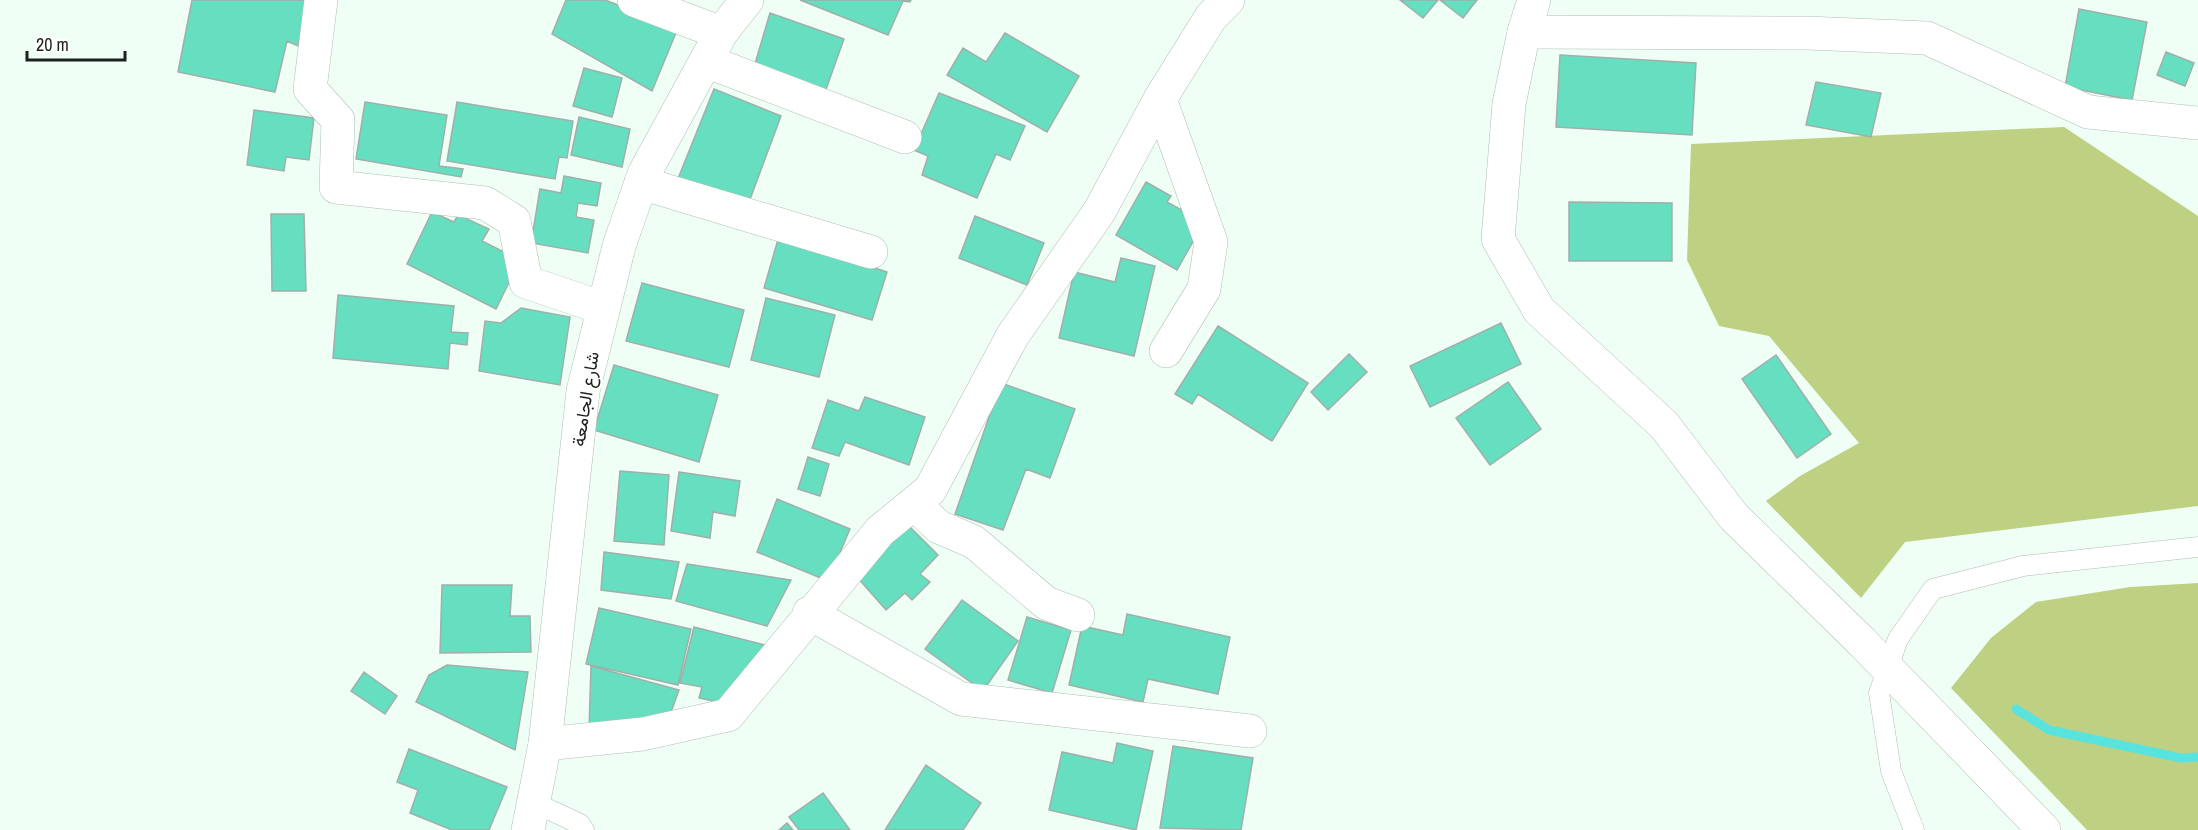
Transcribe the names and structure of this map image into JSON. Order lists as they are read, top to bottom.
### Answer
{
  "streets": {
    "street": ["شارع الجامعة"]
  },
  "scale_bar": "20 m"
}
